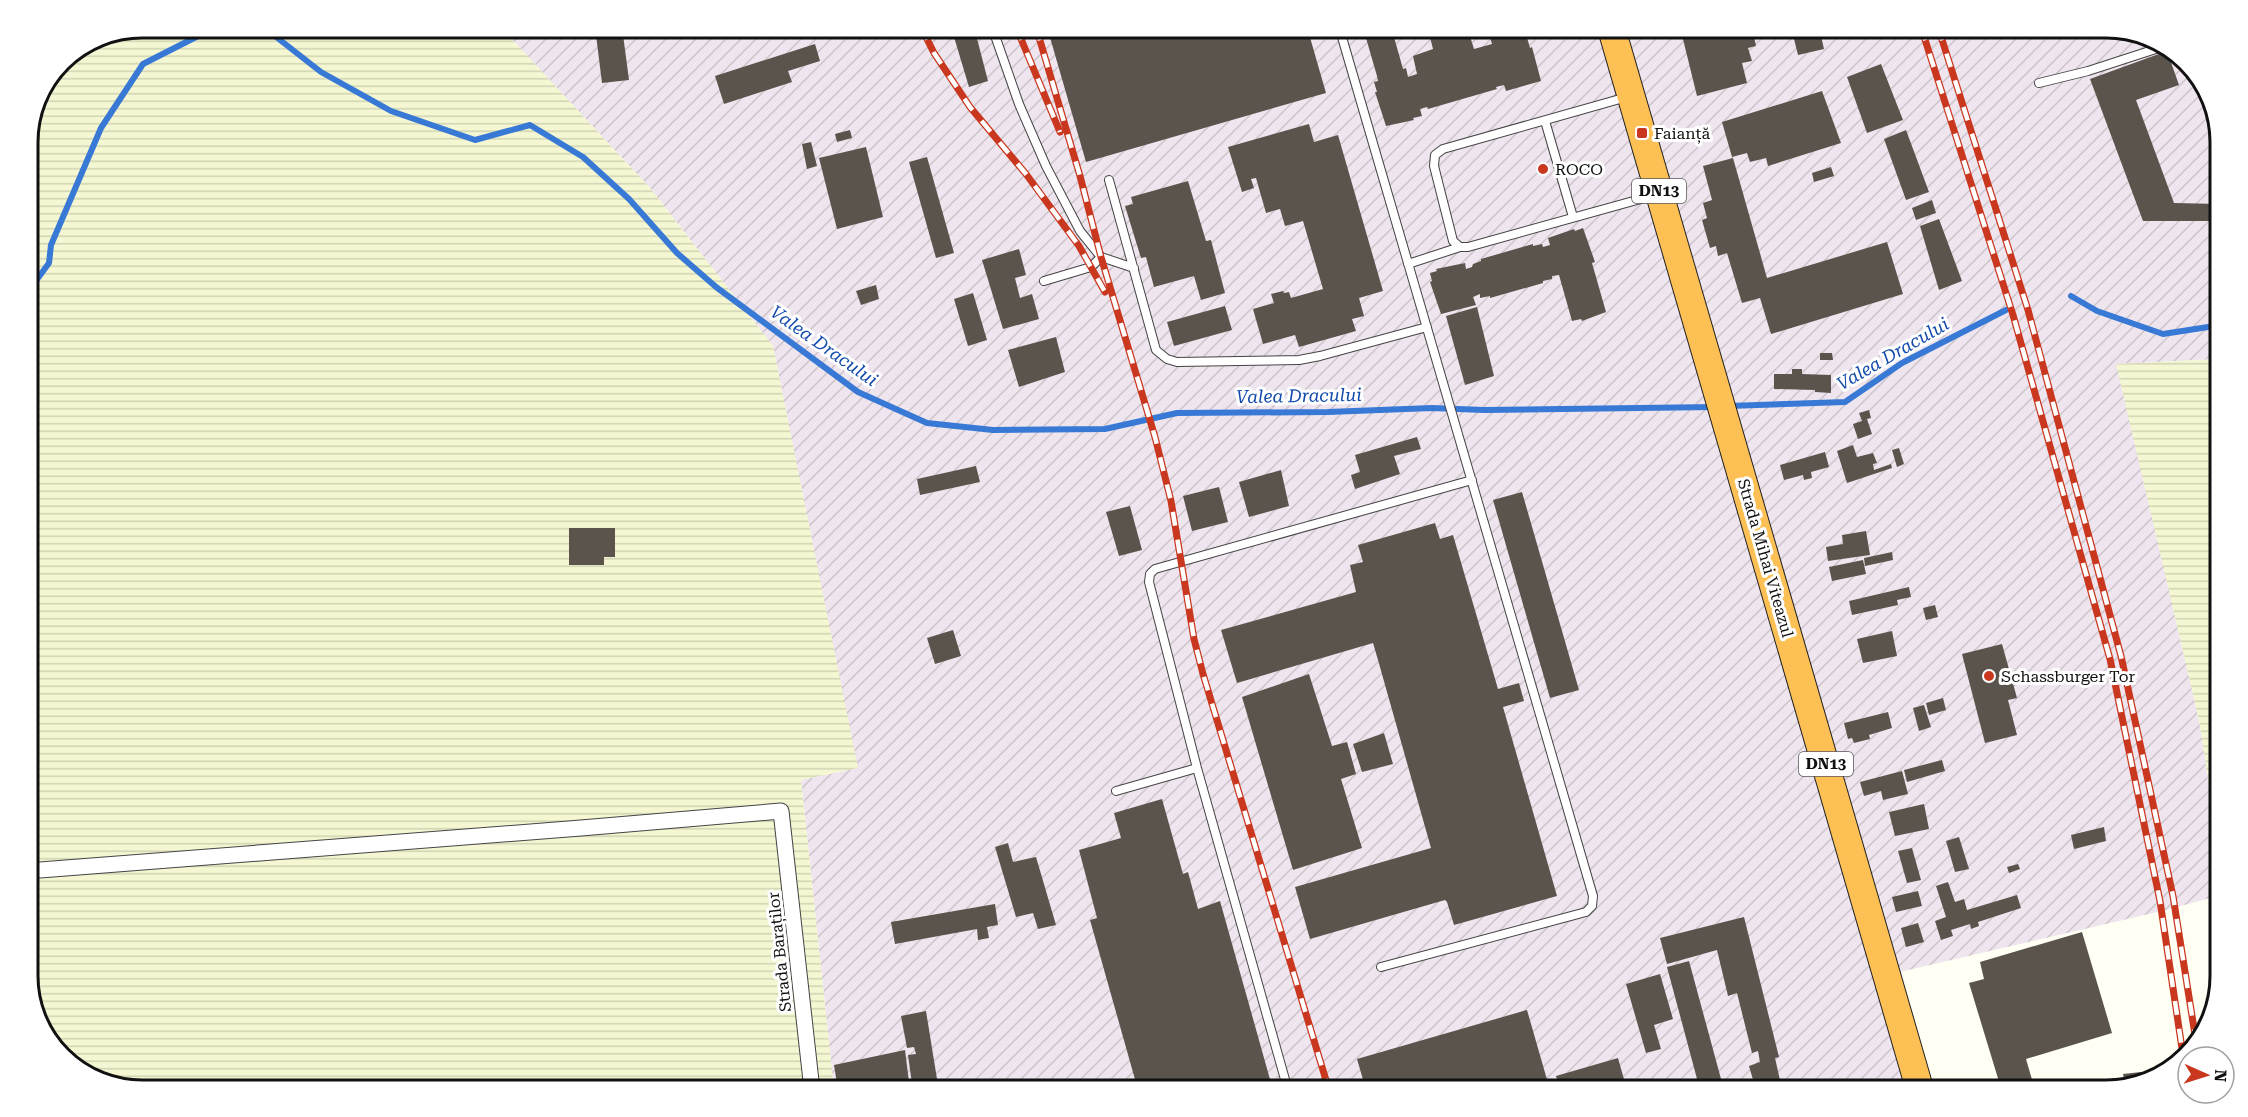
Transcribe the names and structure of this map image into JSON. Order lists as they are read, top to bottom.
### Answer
{
  "streets": {
    "highway": ["DN13", "Strada Mihai Viteazul"],
    "street": ["Strada Baraților"]
  },
  "water": ["Valea Dracului"],
  "places": {
    "transit": ["Faianță"],
    "other": ["ROCO", "Schassburger Tor"]
  },
  "north": "right"
}
